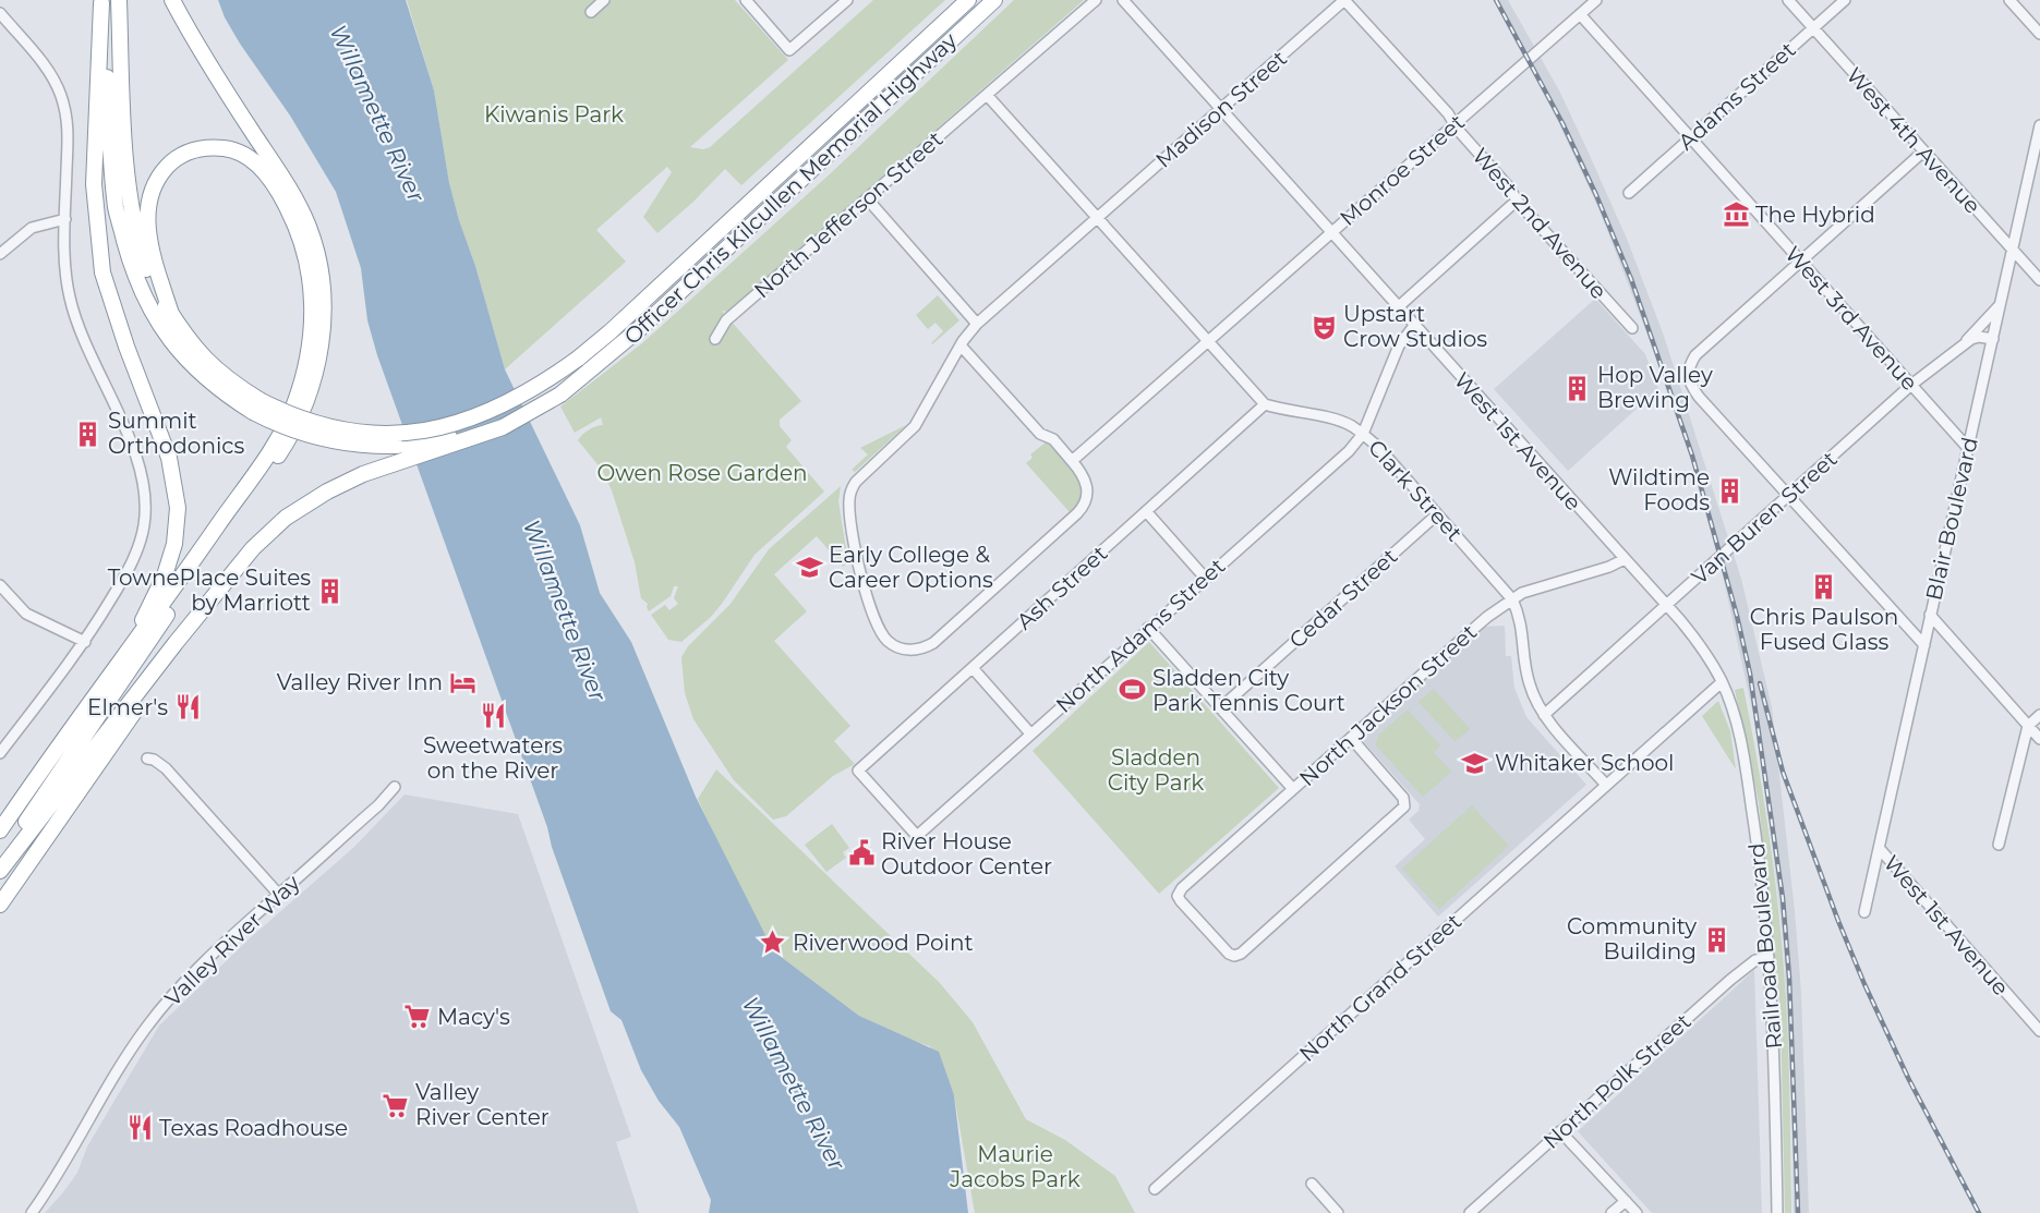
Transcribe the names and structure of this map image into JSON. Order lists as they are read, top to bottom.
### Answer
{
  "streets": {
    "highway": ["Officer Chris Kilcullen Memorial Highway"],
    "street": [
      "Adams Street",
      "Madison Street",
      "West 4th Avenue",
      "Monroe Street",
      "North Jefferson Street",
      "West 2nd Avenue",
      "West 3rd Avenue",
      "West 1st Avenue",
      "Clark Street",
      "Van Buren Street",
      "Blair Boulevard",
      "Ash Street",
      "Cedar Street",
      "North Adams Street",
      "North Jackson Street",
      "Valley River Way",
      "Railroad Boulevard",
      "North Grand Street",
      "North Polk Street"
    ]
  },
  "crossings": [
    ["Adams Street", "West 4th Avenue"],
    ["Adams Street", "West 3rd Avenue"],
    ["Madison Street", "Monroe Street"],
    ["Madison Street", "West 2nd Avenue"],
    ["Madison Street", "West 1st Avenue"],
    ["West 4th Avenue", "Blair Boulevard"],
    ["Monroe Street", "West 2nd Avenue"],
    ["Monroe Street", "West 3rd Avenue"],
    ["Monroe Street", "West 1st Avenue"],
    ["West 3rd Avenue", "Van Buren Street"],
    ["West 3rd Avenue", "Blair Boulevard"],
    ["West 1st Avenue", "Van Buren Street"],
    ["West 1st Avenue", "Blair Boulevard"],
    ["West 1st Avenue", "North Jackson Street"],
    ["West 1st Avenue", "Railroad Boulevard"],
    ["West 1st Avenue", "North Grand Street"],
    ["Clark Street", "Van Buren Street"],
    ["Clark Street", "Ash Street"],
    ["Clark Street", "Cedar Street"],
    ["Clark Street", "North Adams Street"],
    ["Clark Street", "North Jackson Street"],
    ["Clark Street", "North Grand Street"],
    ["Van Buren Street", "Blair Boulevard"],
    ["Ash Street", "North Adams Street"],
    ["Railroad Boulevard", "North Grand Street"],
    ["Railroad Boulevard", "North Polk Street"]
  ],
  "water": ["Willamette River"],
  "parks": [
    "Kiwanis Park",
    "Owen Rose Garden",
    "Sladden City Park",
    "Maurie Jacobs Park"
  ],
  "places": {
    "museum": ["The Hybrid"],
    "theatre": ["Upstart Crow Studios"],
    "building": [
      "Hop Valley Brewing",
      "Summit Orthodonics",
      "Wildtime Foods",
      "Chris Paulson Fused Glass",
      "TownePlace Suites by Marriott",
      "Community Building"
    ],
    "school or university": ["Early College & Career Options", "Whitaker School"],
    "hotel": ["Valley River Inn"],
    "sports": ["Sladden City Park Tennis Court"],
    "restaurant": ["Elmer's", "Sweetwaters on the River", "Texas Roadhouse"],
    "public building": ["River House Outdoor Center"],
    "place": ["Riverwood Point"],
    "supermarket": ["Macy's", "Valley River Center"]
  }
}
